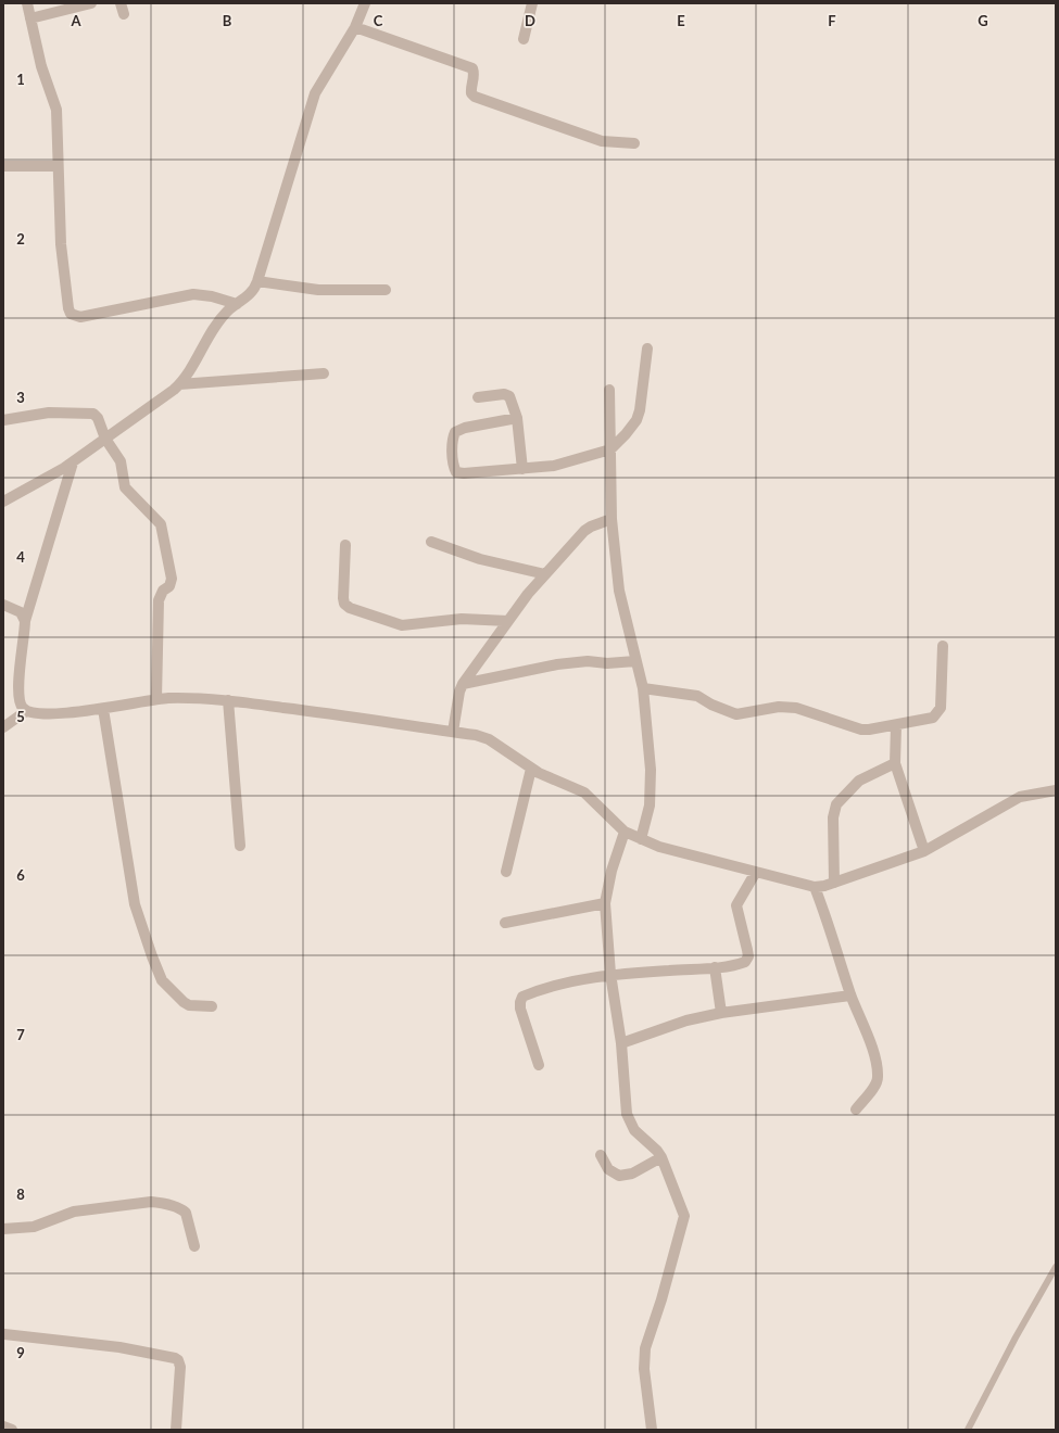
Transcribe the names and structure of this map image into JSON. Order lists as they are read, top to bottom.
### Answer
{
  "grid": {
    "columns": [
      "A",
      "B",
      "C",
      "D",
      "E",
      "F",
      "G"
    ],
    "rows": [
      "1",
      "2",
      "3",
      "4",
      "5",
      "6",
      "7",
      "8",
      "9"
    ]
  }
}
